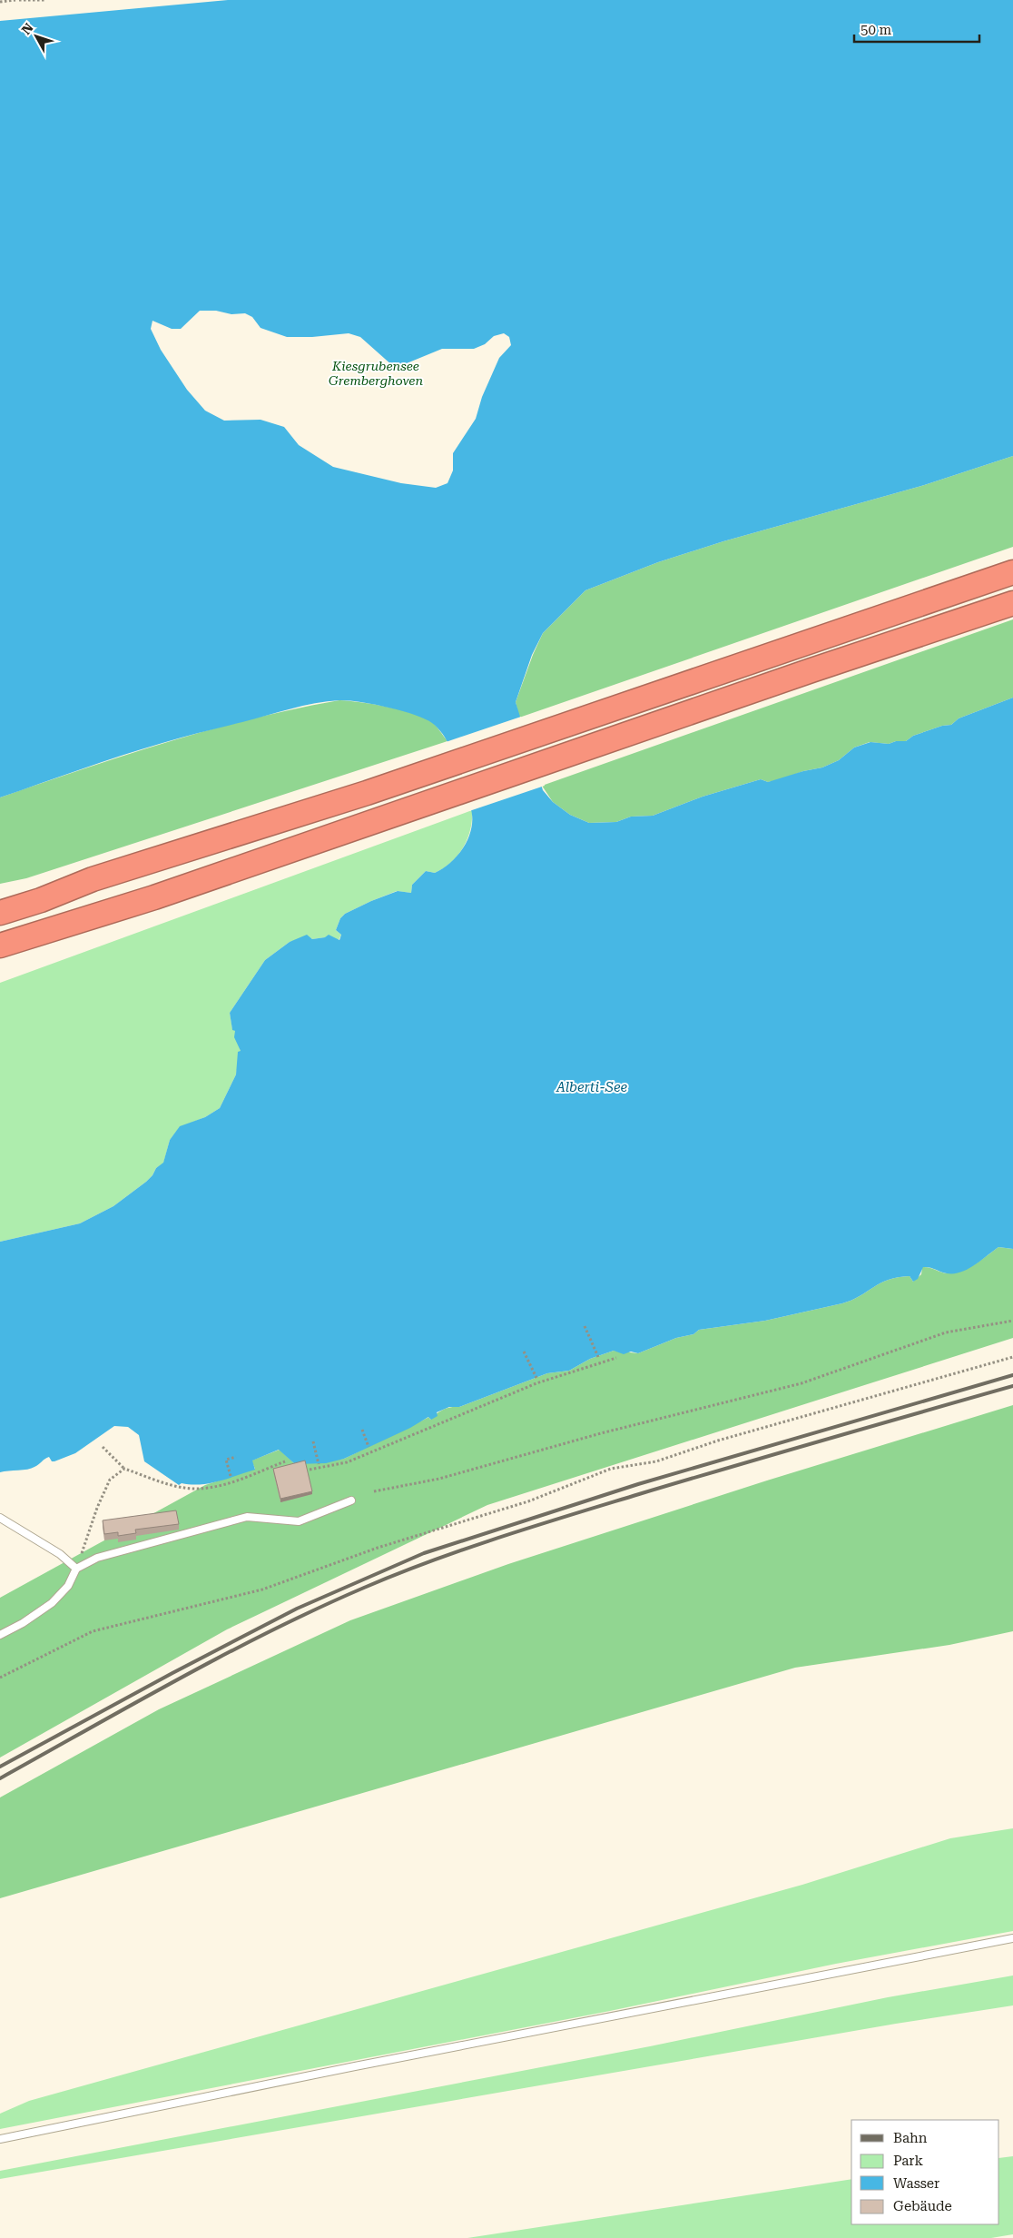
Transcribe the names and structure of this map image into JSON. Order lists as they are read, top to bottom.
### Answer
{
  "water": ["Alberti-See"],
  "parks": ["Kiesgrubensee Gremberghoven"],
  "legend": [
    "Bahn",
    "Park",
    "Wasser",
    "Gebäude"
  ],
  "scale_bar": "50 m",
  "north": "top left"
}
